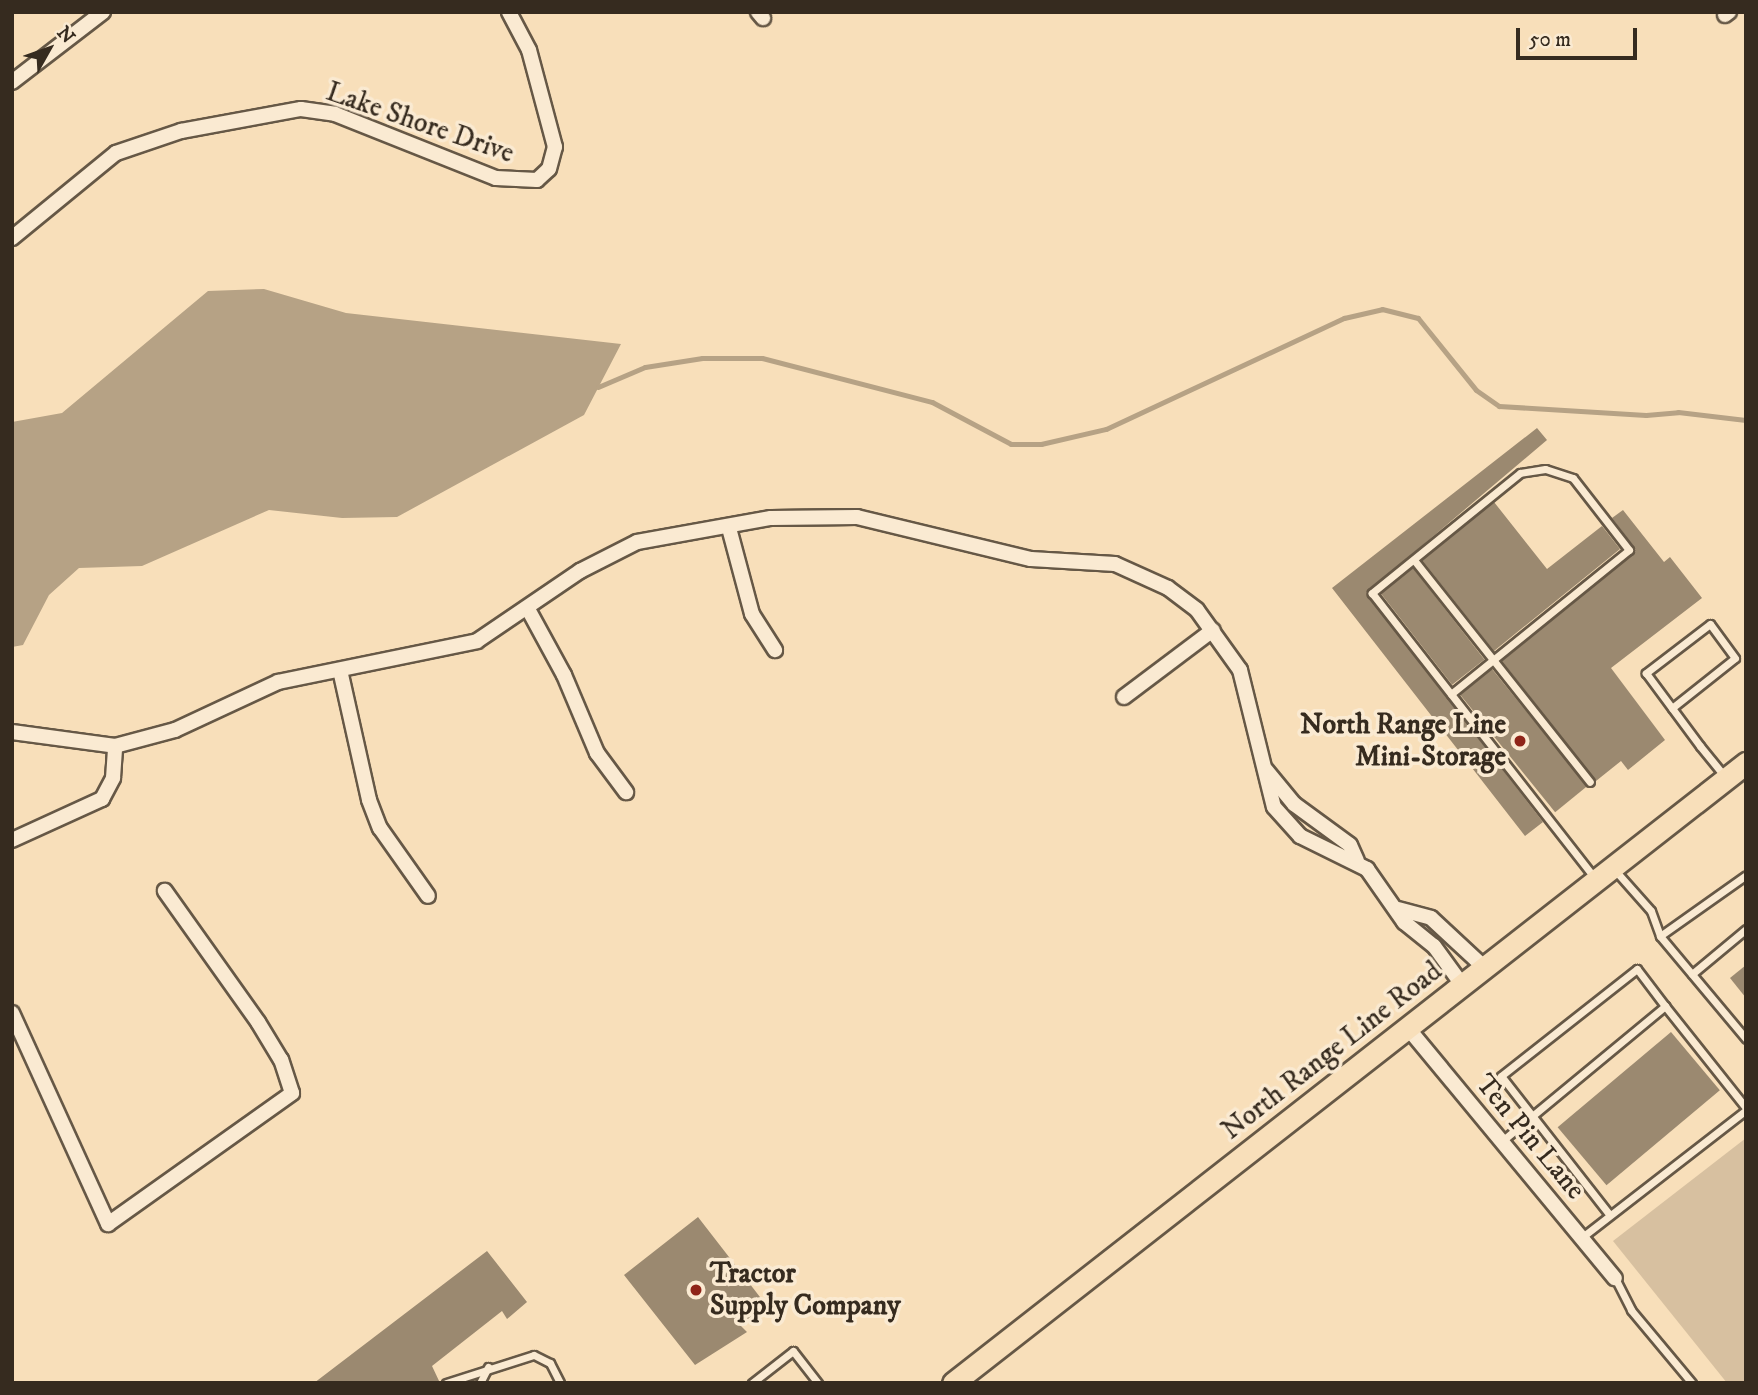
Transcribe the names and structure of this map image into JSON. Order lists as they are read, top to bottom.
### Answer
{
  "streets": {
    "main road": ["North Range Line Road"],
    "street": ["Lake Shore Drive", "Ten Pin Lane"]
  },
  "crossings": [
    ["North Range Line Road", "Ten Pin Lane"]
  ],
  "places": ["North Range Line Mini-Storage", "Tractor Supply Company"],
  "scale_bar": "50 m",
  "north": "top right"
}
